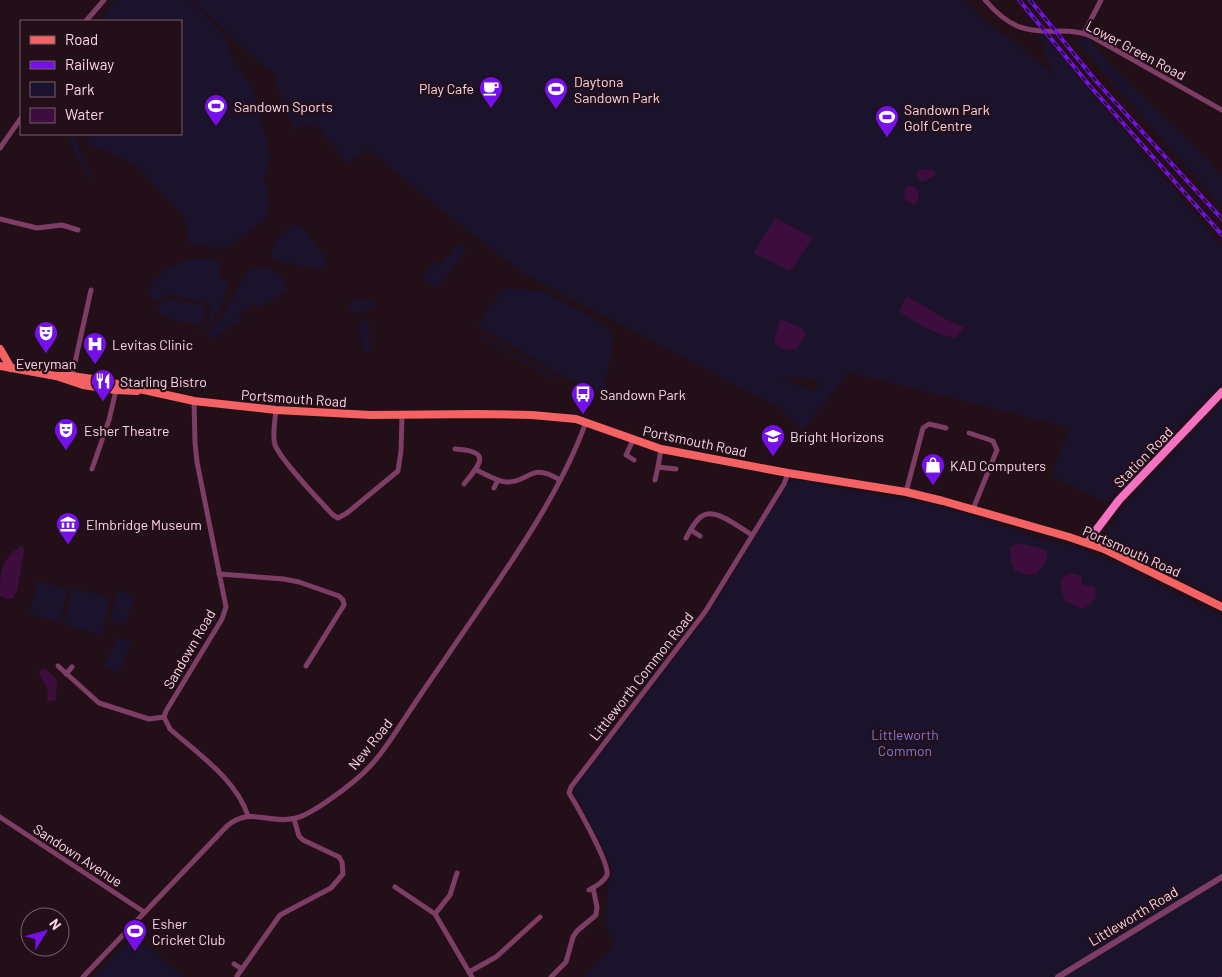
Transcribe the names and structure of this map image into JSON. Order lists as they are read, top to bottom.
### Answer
{
  "streets": {
    "main road": ["Portsmouth Road", "Station Road"],
    "street": [
      "Lower Green Road",
      "Sandown Road",
      "Littleworth Common Road",
      "New Road",
      "Sandown Avenue",
      "Littleworth Road"
    ]
  },
  "crossings": [
    ["Portsmouth Road", "Station Road"],
    ["Portsmouth Road", "Sandown Road"],
    ["Portsmouth Road", "Littleworth Common Road"],
    ["Portsmouth Road", "New Road"]
  ],
  "parks": ["Littleworth Common"],
  "places": {
    "cafe": ["Play Cafe"],
    "sports": [
      "Daytona Sandown Park",
      "Sandown Sports",
      "Sandown Park Golf Centre",
      "Esher Cricket Club"
    ],
    "theatre": ["Everyman", "Esher Theatre"],
    "hospital": ["Levitas Clinic"],
    "restaurant": ["Starling Bistro"],
    "bus stop": ["Sandown Park"],
    "school or university": ["Bright Horizons"],
    "shop": ["KAD Computers"],
    "museum": ["Elmbridge Museum"]
  },
  "legend": [
    "Road",
    "Railway",
    "Park",
    "Water"
  ],
  "north": "top right"
}
